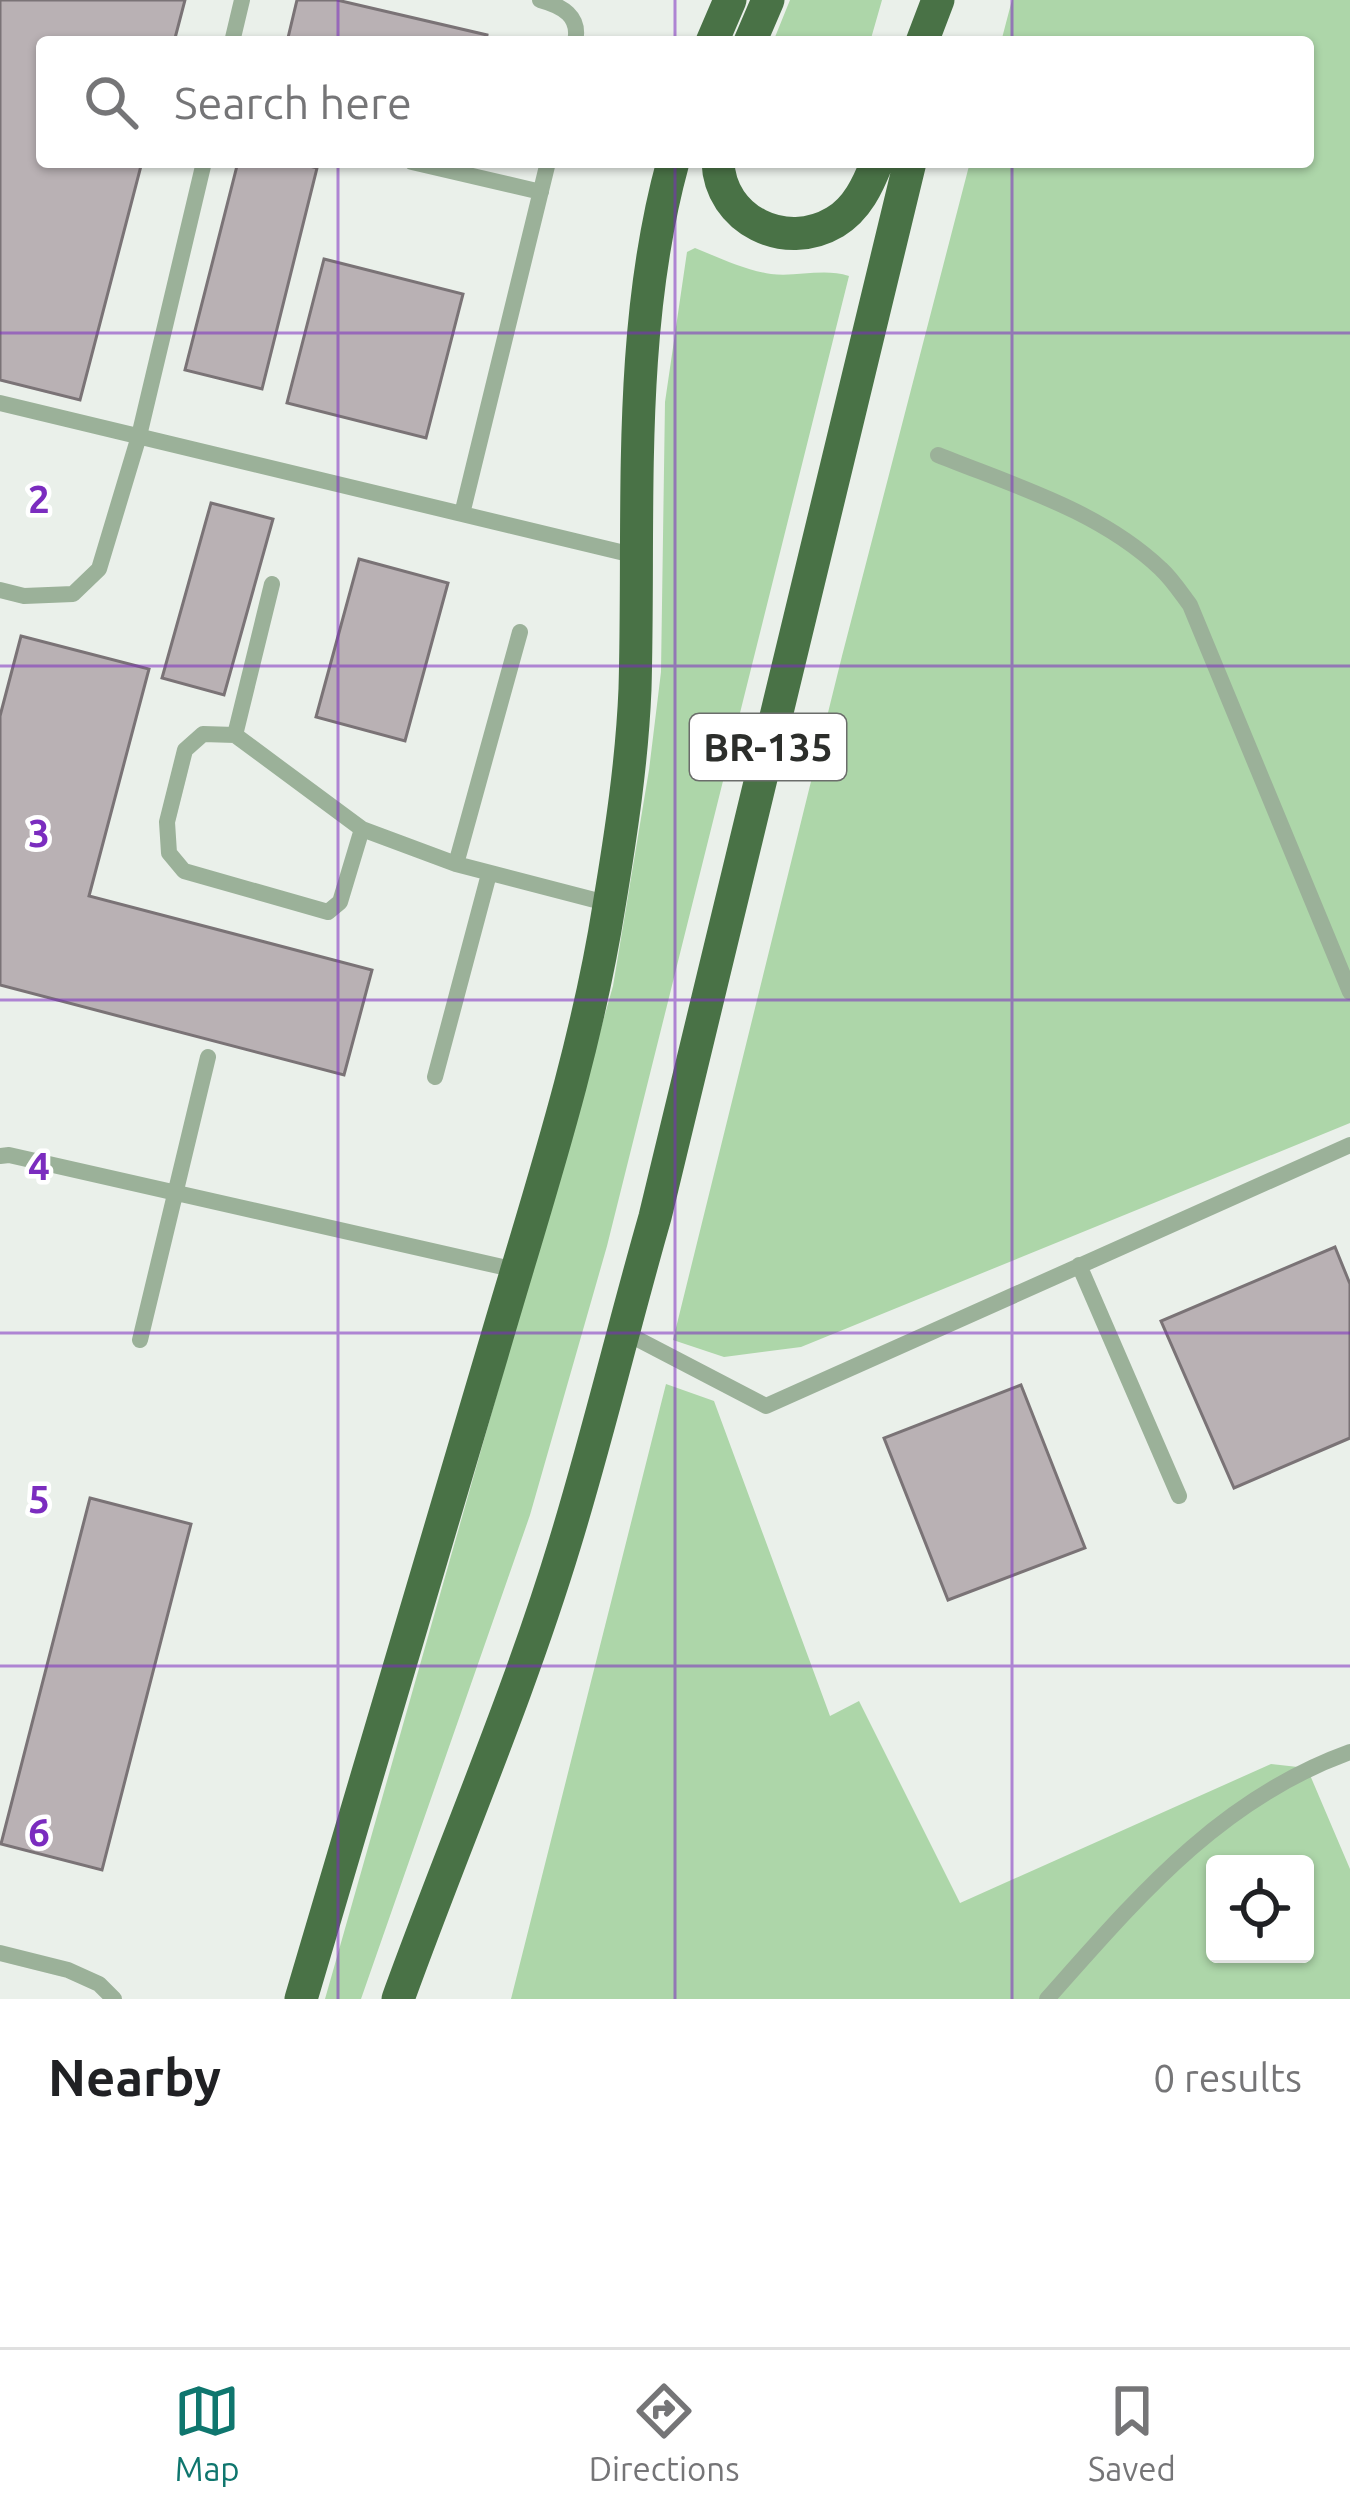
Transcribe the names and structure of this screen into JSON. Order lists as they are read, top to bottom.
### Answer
{
  "streets": {
    "highway": ["BR-135"]
  },
  "page": {
    "search": "Search here",
    "heading": ["Nearby", "0 results"],
    "nav": ["Map", "Directions", "Saved"]
  },
  "grid": {
    "rows": [
      "2",
      "3",
      "4",
      "5",
      "6"
    ]
  }
}
